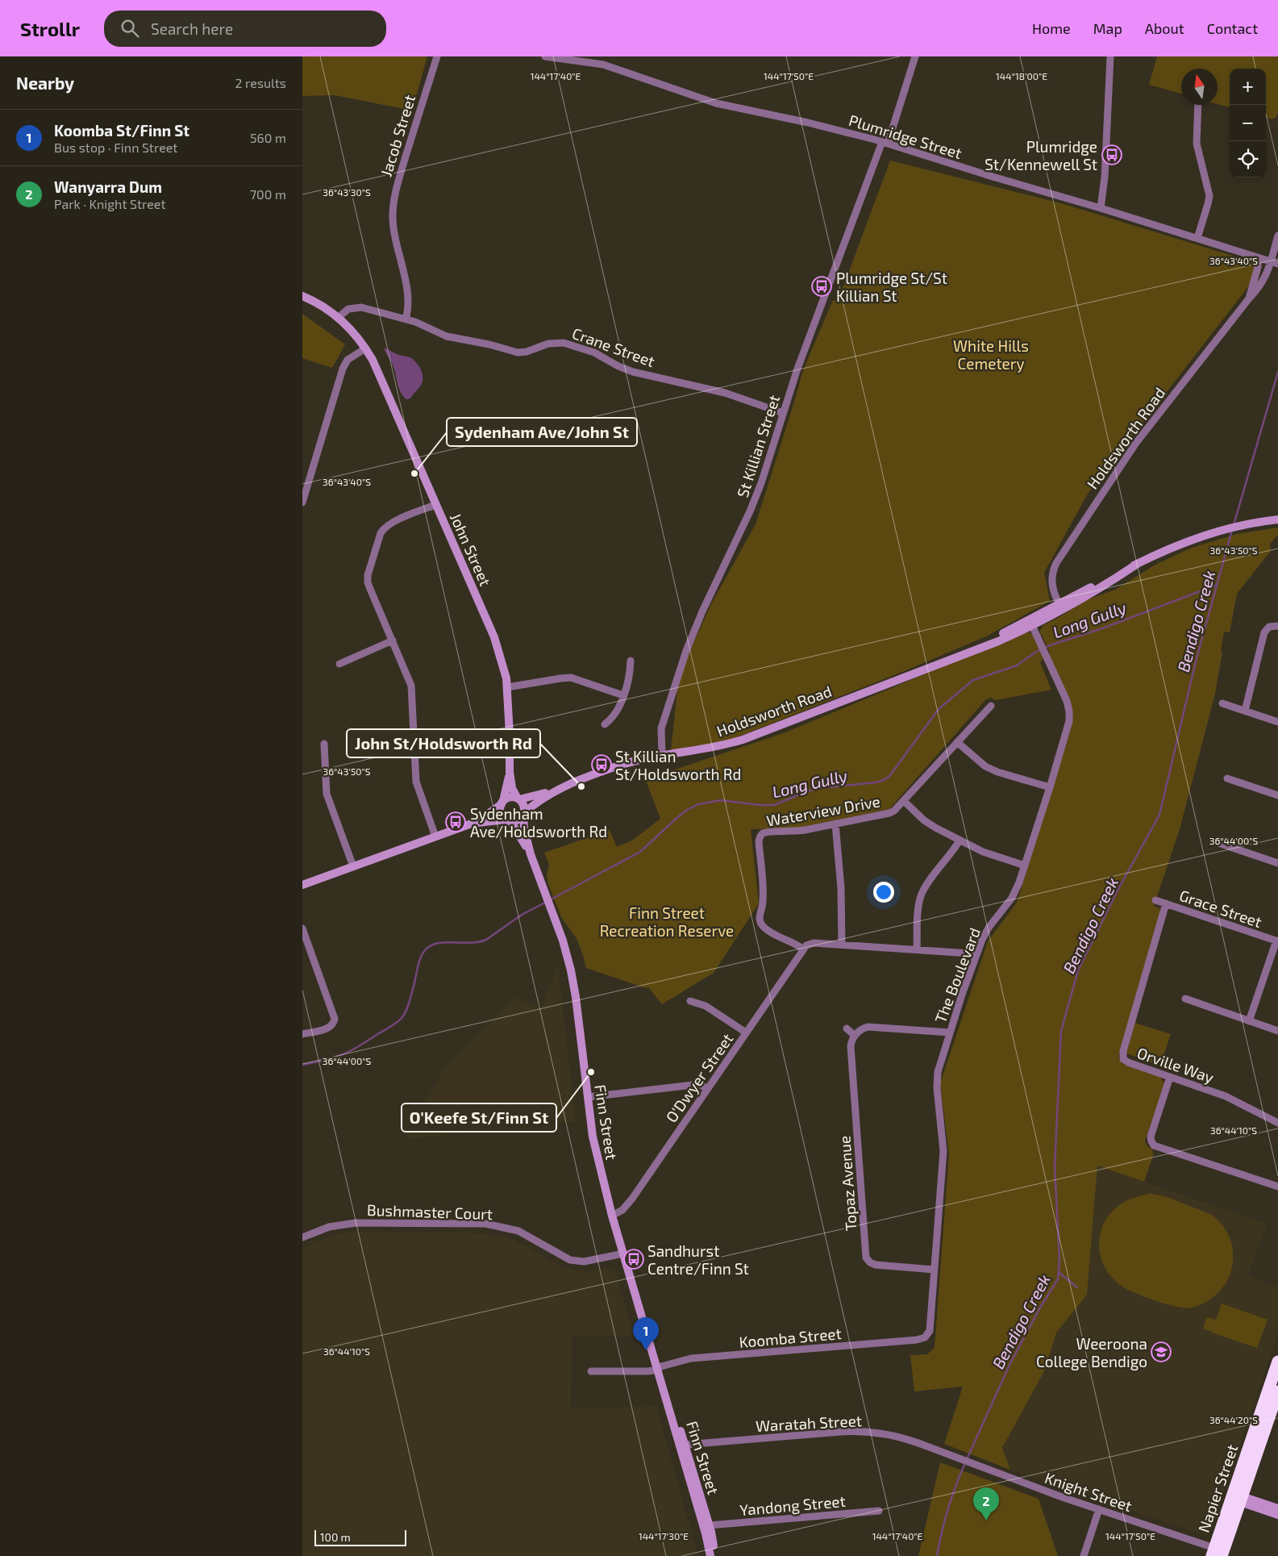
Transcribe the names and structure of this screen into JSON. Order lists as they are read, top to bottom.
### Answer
{
  "streets": {
    "highway": ["Napier Street"],
    "street": [
      "Jacob Street",
      "Plumridge Street",
      "Crane Street",
      "Holdsworth Road",
      "St Killian Street",
      "John Street",
      "Waterview Drive",
      "Grace Street",
      "The Boulevard",
      "Orville Way",
      "O'Dwyer Street",
      "Finn Street",
      "Topaz Avenue",
      "Bushmaster Court",
      "Koomba Street",
      "Waratah Street",
      "Knight Street",
      "Yandong Street"
    ]
  },
  "crossings": [
    ["Jacob Street", "Crane Street"],
    ["Plumridge Street", "Holdsworth Road"],
    ["Plumridge Street", "St Killian Street"],
    ["Crane Street", "St Killian Street"],
    ["Holdsworth Road", "St Killian Street"],
    ["Holdsworth Road", "John Street"],
    ["Holdsworth Road", "The Boulevard"],
    ["Holdsworth Road", "Finn Street"],
    ["John Street", "Finn Street"],
    ["Waterview Drive", "O'Dwyer Street"],
    ["Grace Street", "Orville Way"],
    ["The Boulevard", "Topaz Avenue"],
    ["The Boulevard", "Koomba Street"],
    ["O'Dwyer Street", "Finn Street"],
    ["Finn Street", "Bushmaster Court"],
    ["Finn Street", "Koomba Street"],
    ["Finn Street", "Waratah Street"],
    ["Finn Street", "Yandong Street"],
    ["Waratah Street", "Knight Street"],
    ["Napier Street", "Knight Street"]
  ],
  "water": ["Long Gully", "Bendigo Creek"],
  "parks": ["White Hills Cemetery", "Finn Street Recreation Reserve"],
  "places": {
    "bus stop": [
      "Plumridge St/Kennewell St",
      "Plumridge St/St Killian St",
      "St Killian St/Holdsworth Rd",
      "Sydenham Ave/Holdsworth Rd",
      "Sandhurst Centre/Finn St"
    ],
    "other": ["Sydenham Ave/John St", "John St/Holdsworth Rd", "O'Keefe St/Finn St"],
    "school or university": ["Weeroona College Bendigo"]
  },
  "scale_bar": "100 m",
  "north": "top",
  "page": {
    "header": "Strollr",
    "search": "Search here",
    "nav": [
      "Home",
      "Map",
      "About",
      "Contact"
    ],
    "heading": ["Nearby", "2 results"],
    "map_buttons": ["+", "−"],
    "list": [
      {
        "mark": "1",
        "name": "Koomba St/Finn St",
        "note": "Bus stop · Finn Street",
        "value": "560 m"
      },
      {
        "mark": "2",
        "name": "Wanyarra Dum",
        "note": "Park · Knight Street",
        "value": "700 m"
      }
    ],
    "pins": ["1", "2"],
    "scale": "100 m"
  },
  "coordinates": [
    "144°17'40\"E",
    "144°17'50\"E",
    "144°18'00\"E",
    "36°43'30\"S",
    "36°43'40\"S",
    "36°43'50\"S",
    "36°44'00\"S",
    "36°44'10\"S",
    "36°44'20\"S",
    "144°17'30\"E"
  ]
}
